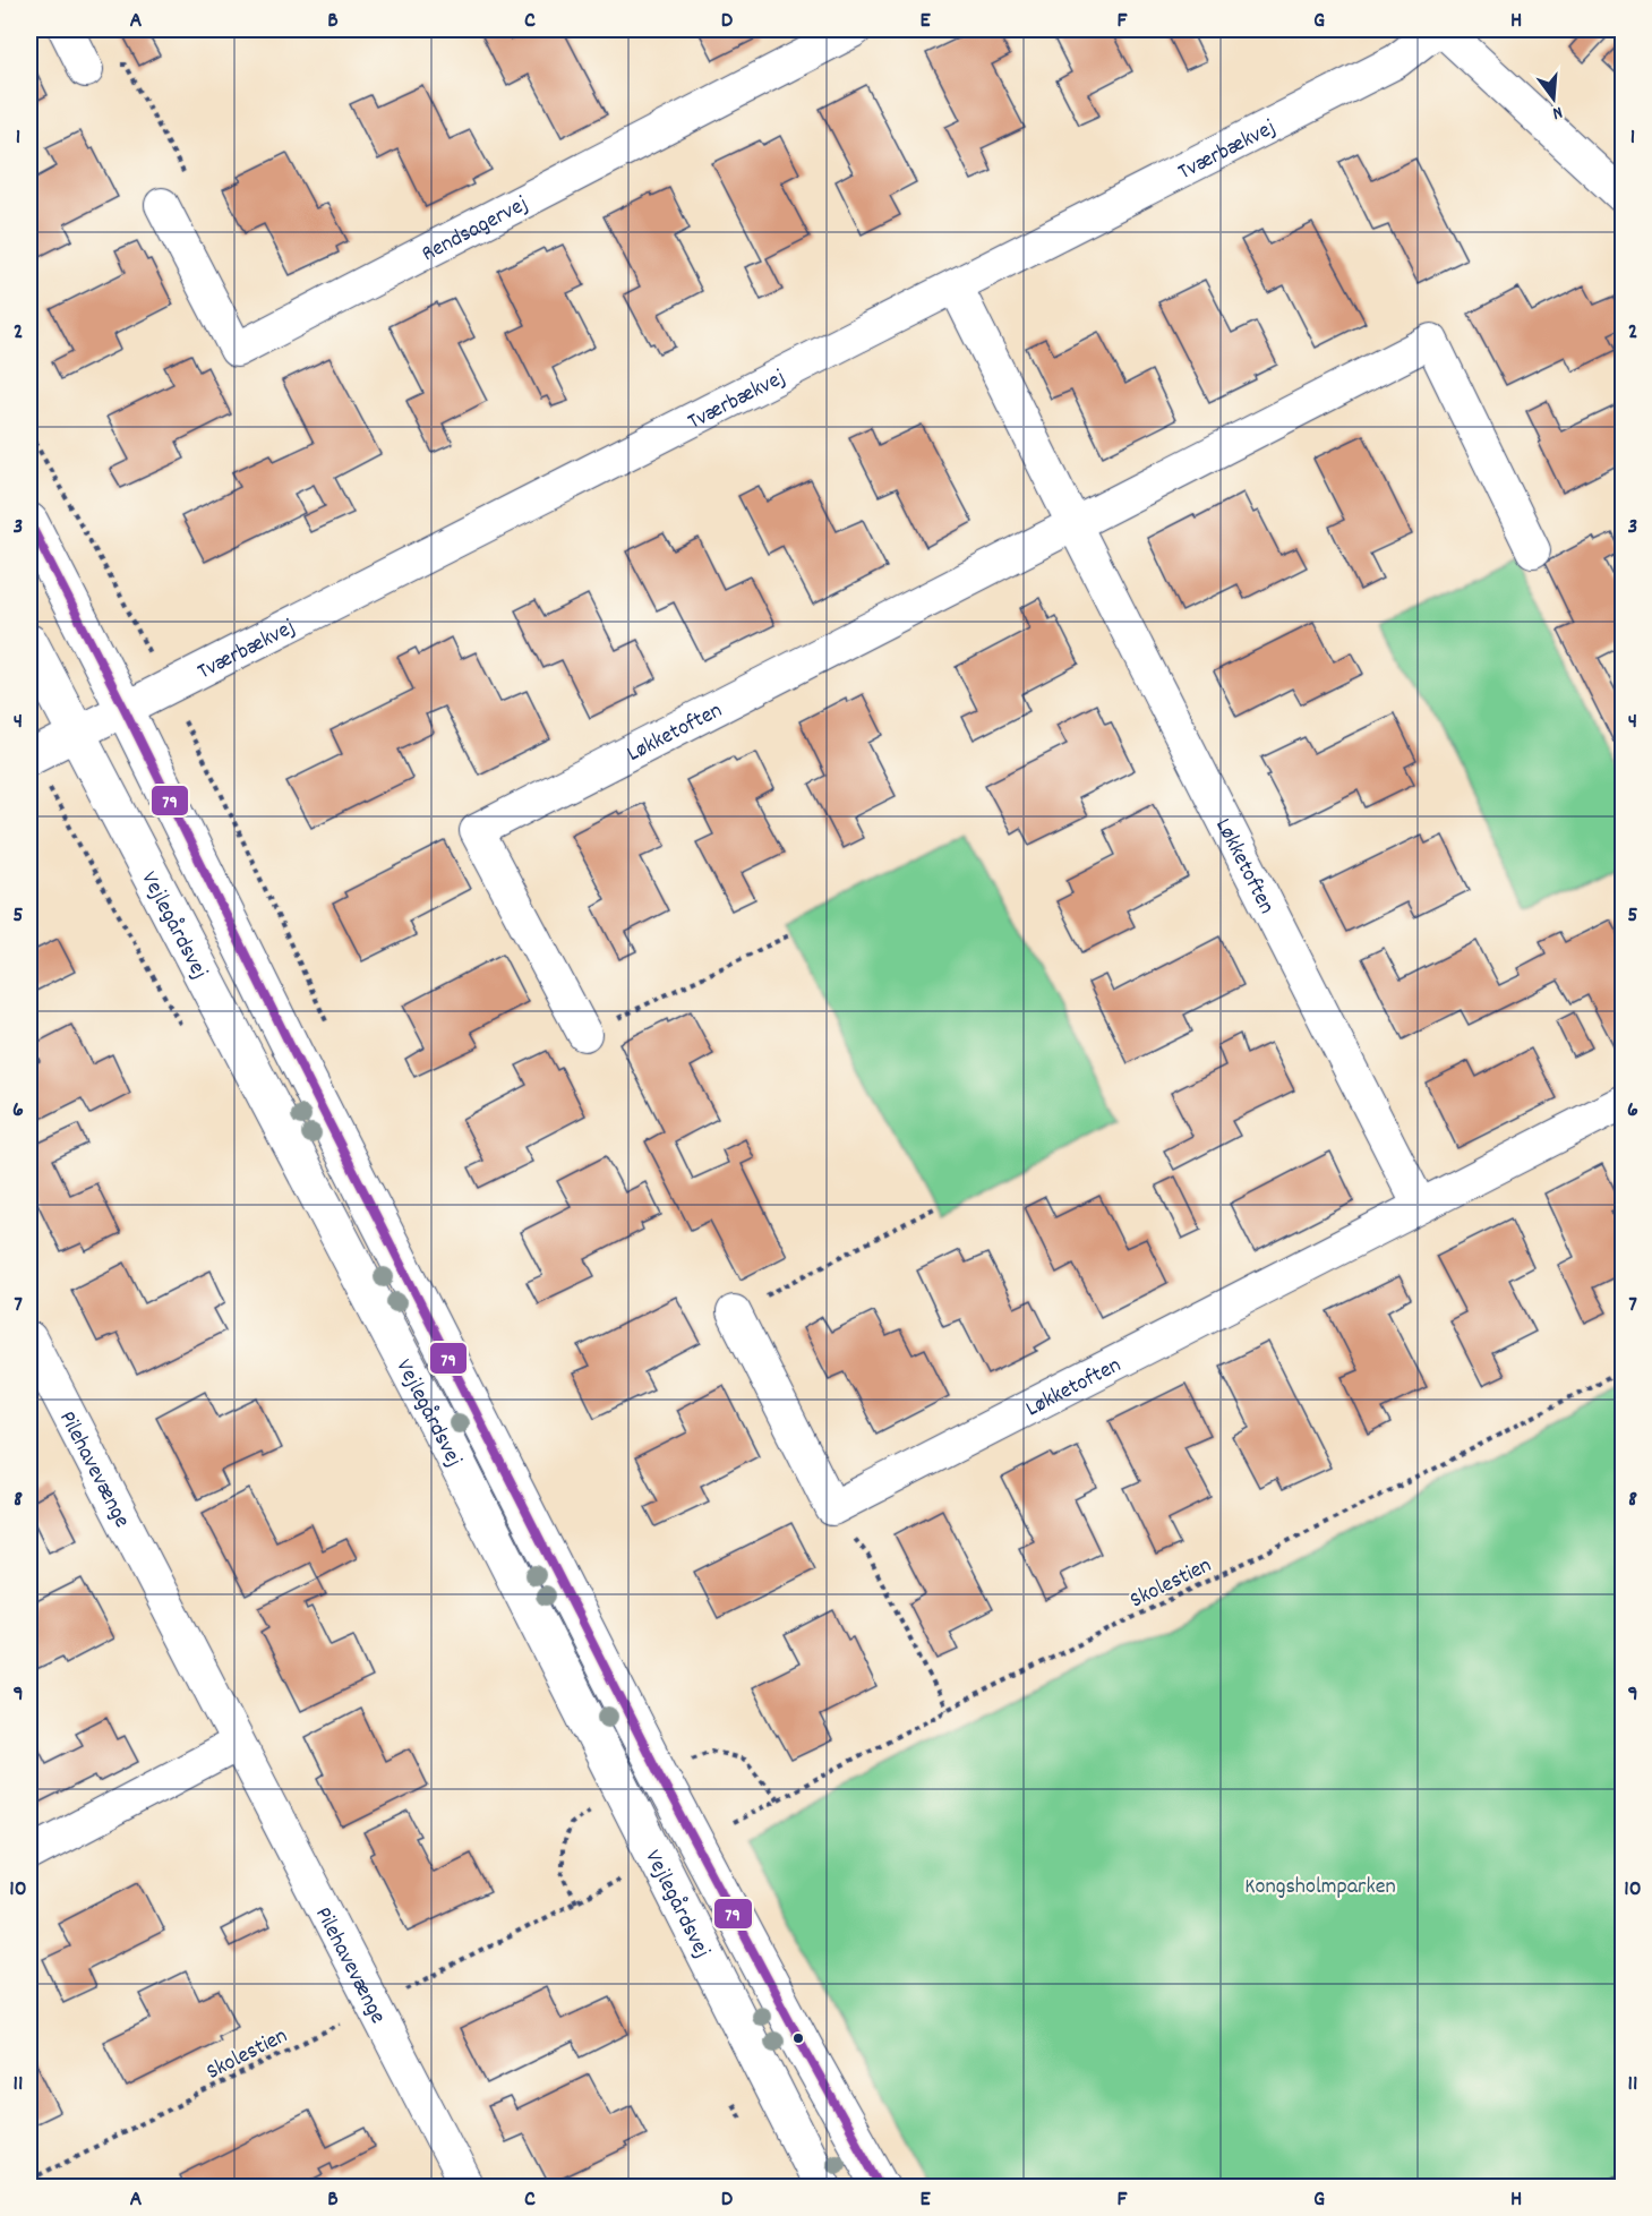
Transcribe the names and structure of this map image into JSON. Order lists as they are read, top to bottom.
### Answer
{
  "streets": {
    "street": [
      "Tværbækvej",
      "Rendsagervej",
      "Løkketoften",
      "Vejlegårdsvej",
      "Pilehavevænge"
    ],
    "path": ["Skolestien"]
  },
  "crossings": [
    ["Tværbækvej", "Løkketoften"],
    ["Tværbækvej", "Vejlegårdsvej"],
    ["Pilehavevænge", "Skolestien"]
  ],
  "parks": ["Kongsholmparken"],
  "lines": ["transit line 79"],
  "north": "bottom",
  "grid": {
    "columns": [
      "A",
      "B",
      "C",
      "D",
      "E",
      "F",
      "G",
      "H"
    ],
    "rows": [
      "1",
      "2",
      "3",
      "4",
      "5",
      "6",
      "7",
      "8",
      "9",
      "10",
      "11"
    ]
  }
}
